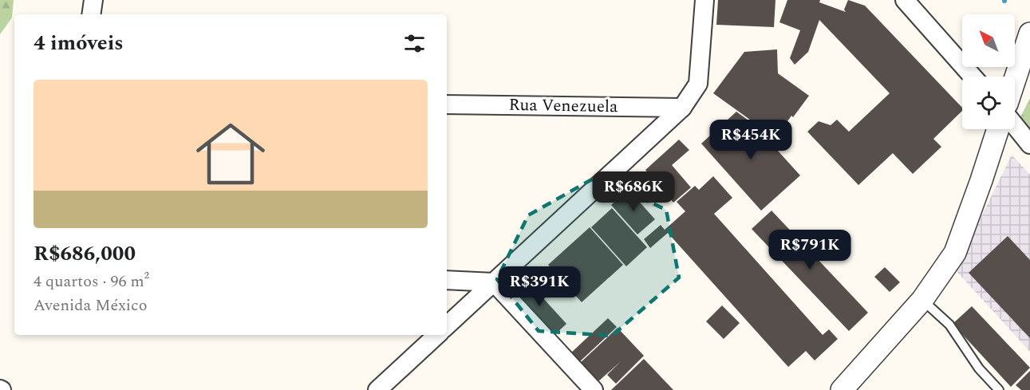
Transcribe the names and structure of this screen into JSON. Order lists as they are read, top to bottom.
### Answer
{
  "streets": {
    "street": ["Rua Venezuela"]
  },
  "north": "top left",
  "page": {
    "heading": "4 imóveis",
    "list": [
      {
        "name": "R$686,000",
        "note": "4 quartos · 96 m² · Avenida México"
      }
    ],
    "price": [
      "R$454K",
      "R$686K",
      "R$791K",
      "R$391K"
    ]
  }
}
